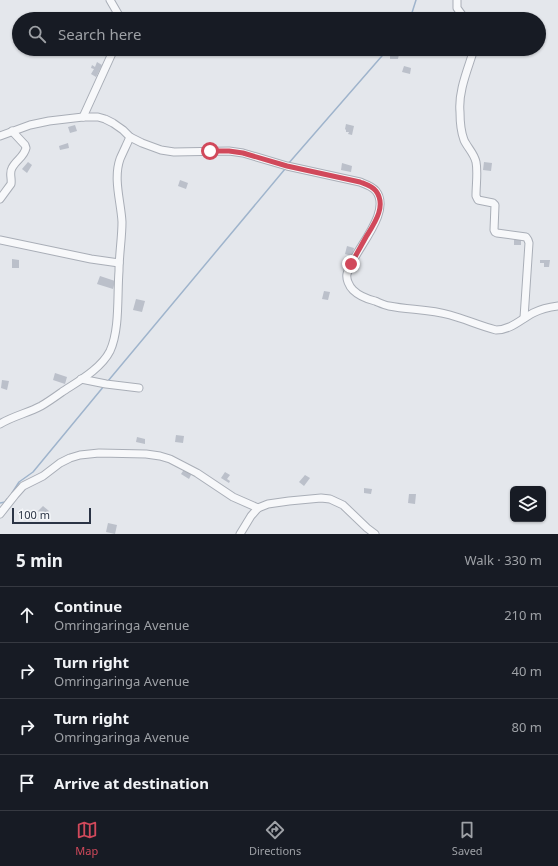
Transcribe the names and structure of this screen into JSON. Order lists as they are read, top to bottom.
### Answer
{
  "scale_bar": "100 m",
  "page": {
    "search": "Search here",
    "scale": "100 m",
    "heading": ["5 min", "Walk · 330 m"],
    "list": [
      ["Continue", "Omringaringa Avenue", "210 m"],
      ["Turn right", "Omringaringa Avenue", "40 m"],
      ["Turn right", "Omringaringa Avenue", "80 m"],
      "Arrive at destination"
    ],
    "nav": ["Map", "Directions", "Saved"]
  }
}
